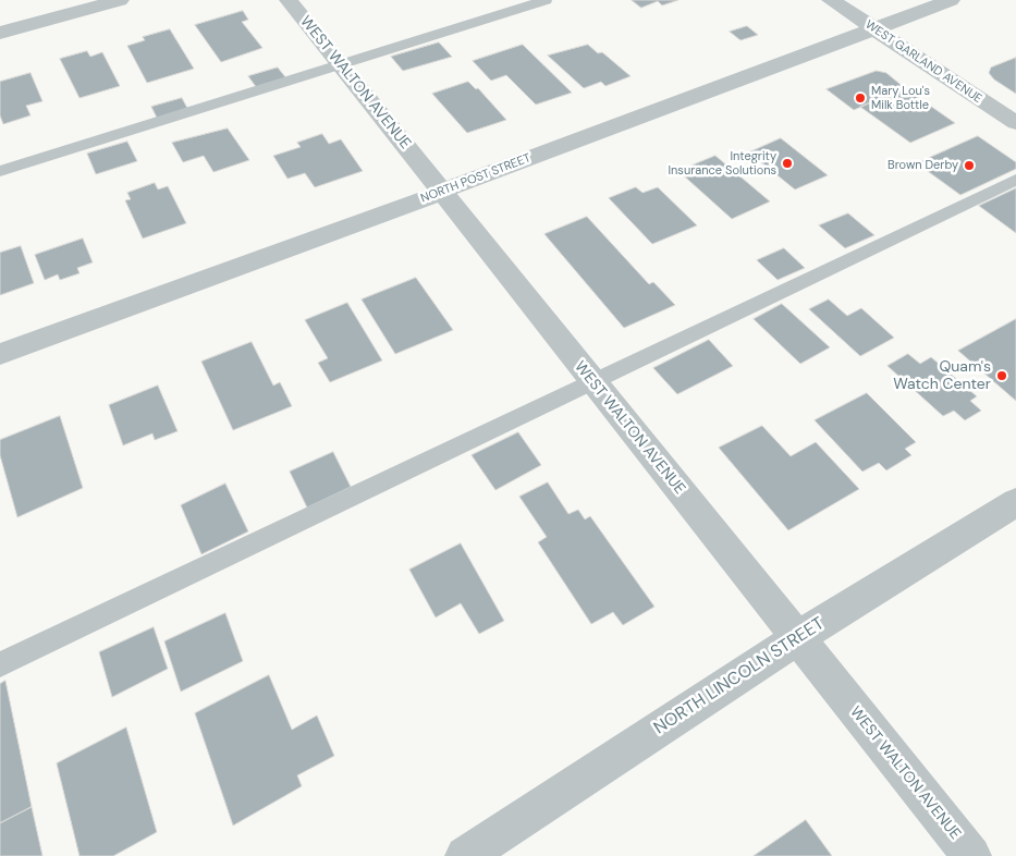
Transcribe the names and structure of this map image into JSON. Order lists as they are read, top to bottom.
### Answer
{
  "streets": {
    "street": [
      "WEST GARLAND AVENUE",
      "WEST WALTON AVENUE",
      "NORTH POST STREET",
      "NORTH LINCOLN STREET"
    ]
  },
  "crossings": [
    ["WEST GARLAND AVENUE", "NORTH POST STREET"],
    ["WEST WALTON AVENUE", "NORTH POST STREET"],
    ["WEST WALTON AVENUE", "NORTH LINCOLN STREET"]
  ],
  "places": [
    "Mary Lou's Milk Bottle",
    "Integrity Insurance Solutions",
    "Brown Derby",
    "Quam's Watch Center"
  ]
}
